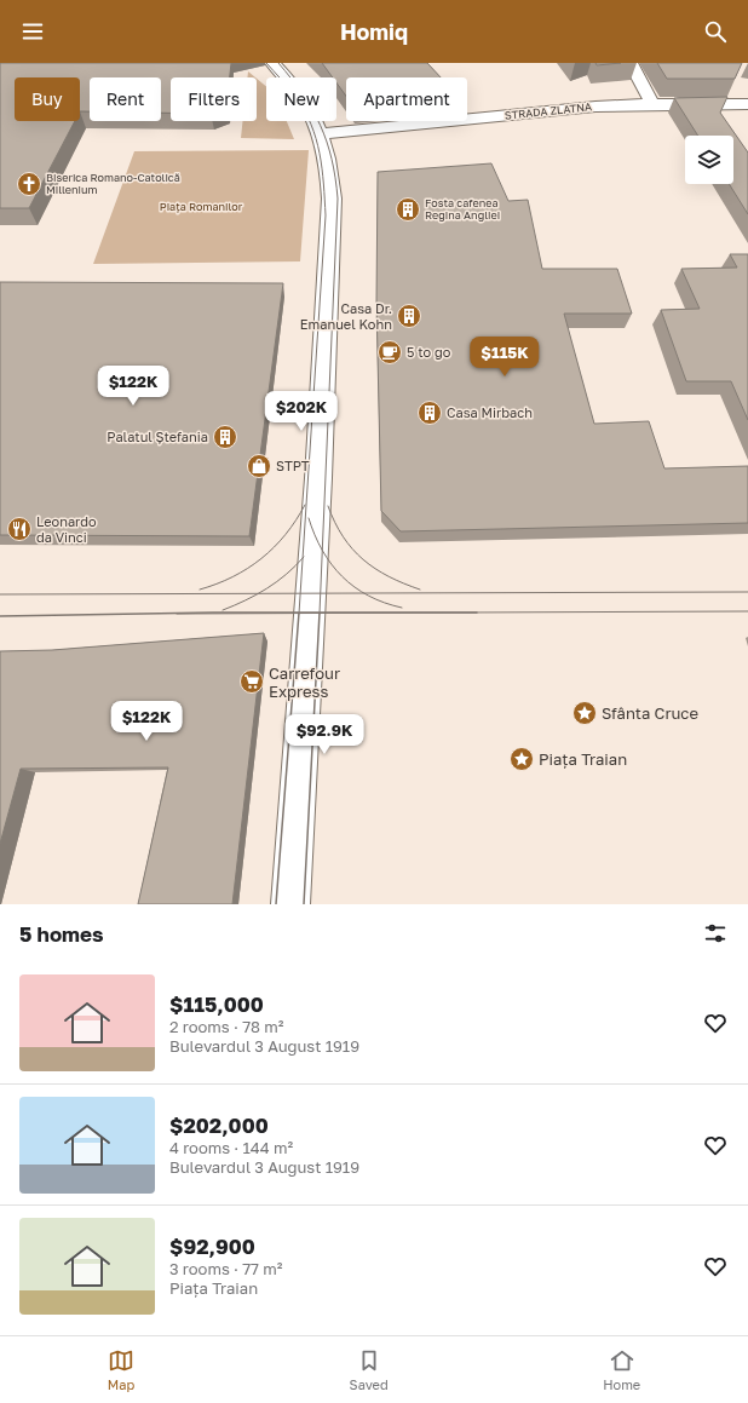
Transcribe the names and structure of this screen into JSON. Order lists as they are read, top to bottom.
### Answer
{
  "streets": {
    "street": ["STRADA ZLATNA"]
  },
  "parks": ["Piața Romanilor"],
  "places": {
    "church": ["Biserica Romano-Catolică Millenium"],
    "building": [
      "Fosta cafenea Regina Angliei",
      "Casa Dr. Emanuel Kohn",
      "Casa Mirbach",
      "Palatul Ștefania"
    ],
    "cafe": ["5 to go"],
    "shop": ["STPT"],
    "restaurant": ["Leonardo da Vinci"],
    "supermarket": ["Carrefour Express"],
    "place": ["Sfânta Cruce", "Piața Traian"]
  },
  "page": {
    "header": "Homiq",
    "chip": [
      "Buy",
      "Rent",
      "Filters",
      "New",
      "Apartment"
    ],
    "price": [
      "$115K",
      "$122K",
      "$202K",
      "$122K",
      "$92.9K"
    ],
    "heading": "5 homes",
    "list": [
      {
        "name": "$115,000",
        "note": "2 rooms · 78 m² · Bulevardul 3 August 1919"
      },
      {
        "name": "$202,000",
        "note": "4 rooms · 144 m² · Bulevardul 3 August 1919"
      },
      {
        "name": "$92,900",
        "note": "3 rooms · 77 m² · Piața Traian"
      }
    ],
    "tabs": ["Map", "Saved", "Home"]
  }
}
